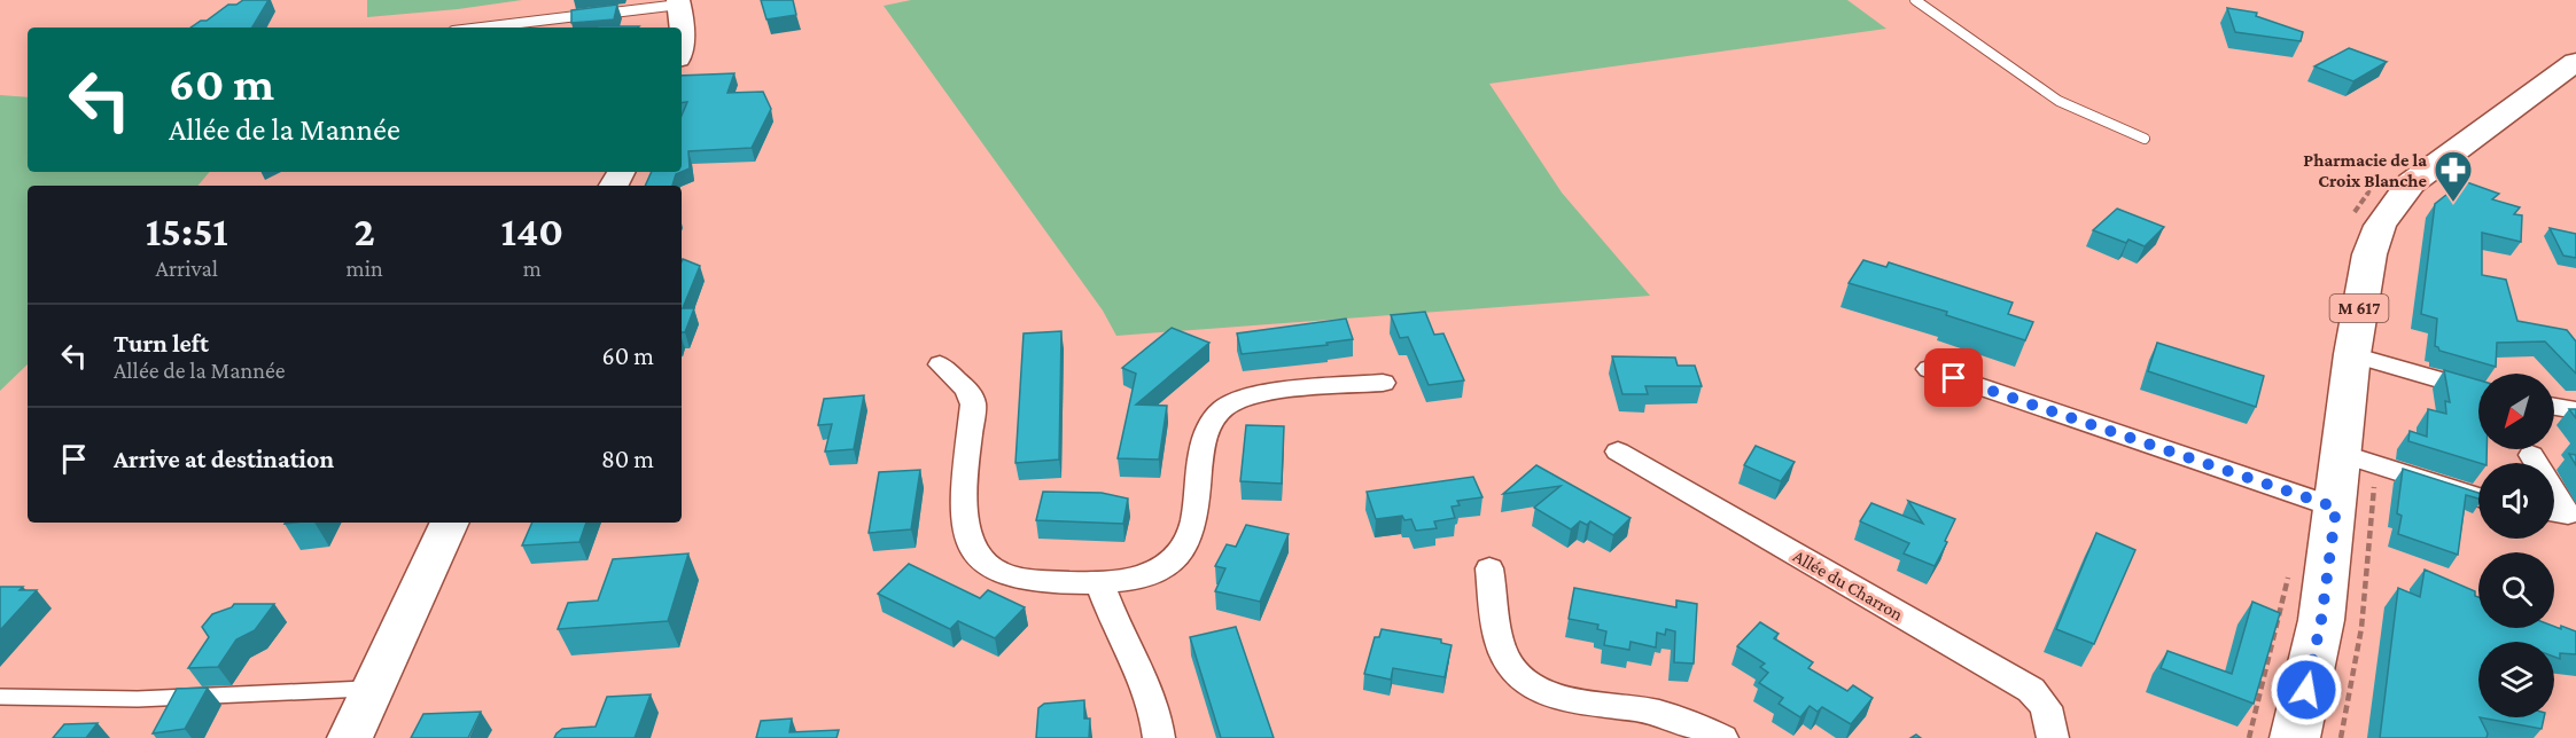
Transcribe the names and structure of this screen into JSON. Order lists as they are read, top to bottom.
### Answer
{
  "streets": {
    "main road": ["M 617"],
    "street": ["Allée du Charron"]
  },
  "places": {
    "pharmacy": ["Pharmacie de la Croix Blanche"]
  },
  "north": "bottom left",
  "page": {
    "turn": ["60 m", "Allée de la Mannée"],
    "eta": [
      "15:51",
      "Arrival",
      "2",
      "min",
      "140",
      "m"
    ],
    "list": [
      {
        "name": "Turn left",
        "note": "Allée de la Mannée",
        "value": "60 m"
      },
      {
        "name": "Arrive at destination",
        "value": "80 m"
      }
    ]
  }
}
